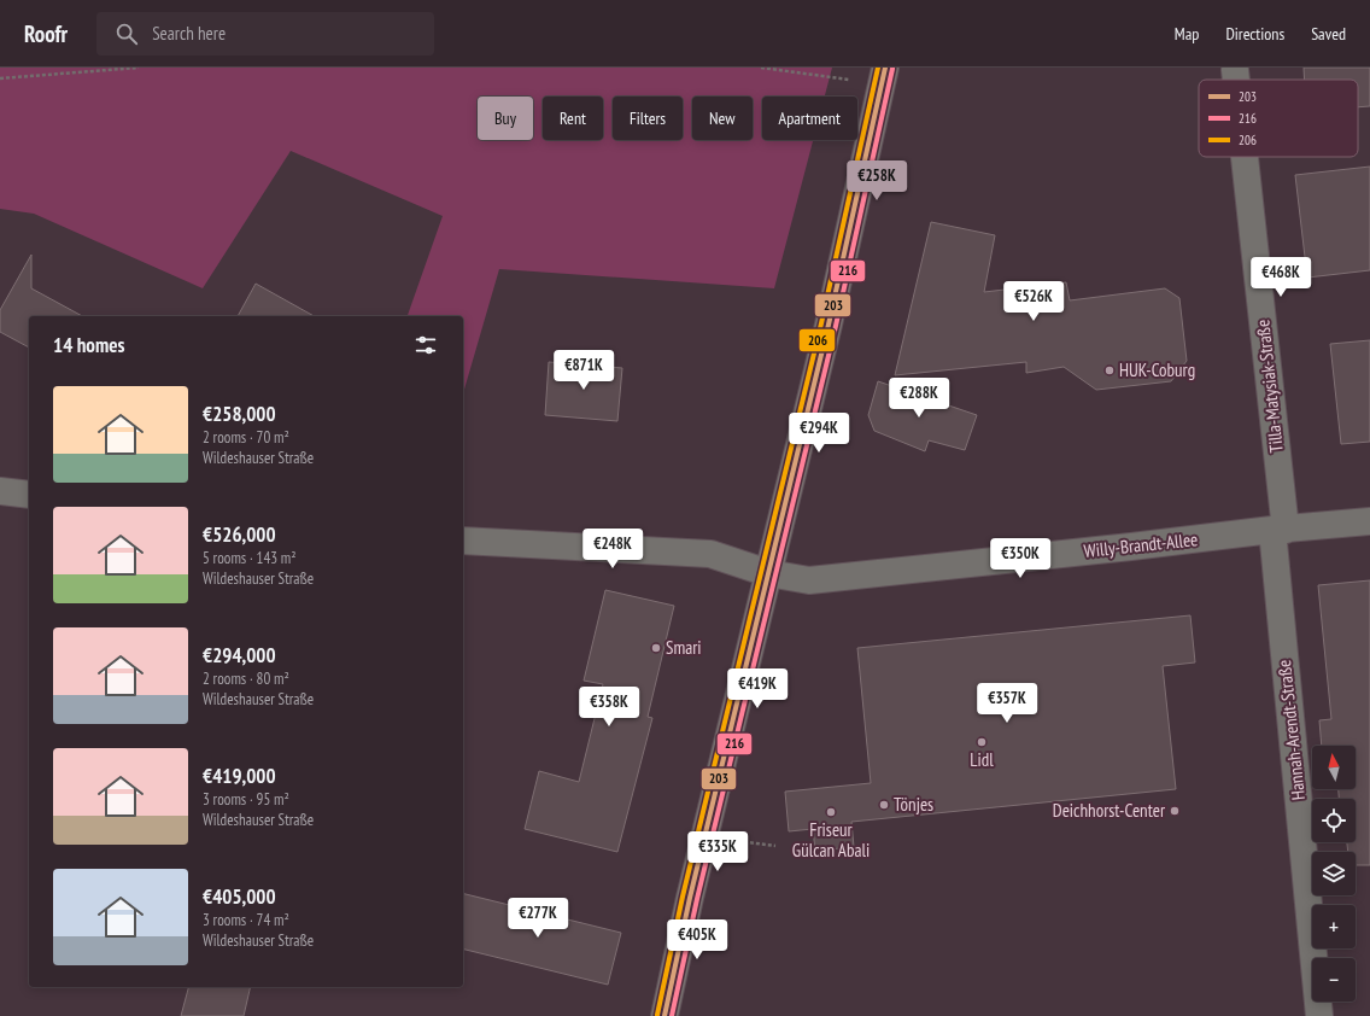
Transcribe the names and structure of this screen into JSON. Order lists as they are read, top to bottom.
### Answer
{
  "streets": {
    "street": ["Tilla-Matysiak-Straße", "Willy-Brandt-Allee", "Hannah-Arendt-Straße"]
  },
  "crossings": [
    ["Tilla-Matysiak-Straße", "Willy-Brandt-Allee"],
    ["Tilla-Matysiak-Straße", "Hannah-Arendt-Straße"],
    ["Willy-Brandt-Allee", "Hannah-Arendt-Straße"]
  ],
  "places": [
    "HUK-Coburg",
    "Smari",
    "Lidl",
    "Tönjes",
    "Deichhorst-Center",
    "Friseur Gülcan Abali"
  ],
  "lines": ["transit line 203", "transit line 206", "transit line 216"],
  "legend": ["203", "216", "206"],
  "north": "top",
  "page": {
    "header": "Roofr",
    "search": "Search here",
    "nav": ["Map", "Directions", "Saved"],
    "chip": [
      "Buy",
      "Rent",
      "Filters",
      "New",
      "Apartment"
    ],
    "price": [
      "€258K",
      "€468K",
      "€526K",
      "€871K",
      "€288K",
      "€294K",
      "€248K",
      "€350K",
      "€419K",
      "€357K",
      "€358K",
      "€335K",
      "€277K",
      "€405K"
    ],
    "heading": "14 homes",
    "list": [
      {
        "name": "€258,000",
        "note": "2 rooms · 70 m² · Wildeshauser Straße"
      },
      {
        "name": "€526,000",
        "note": "5 rooms · 143 m² · Wildeshauser Straße"
      },
      {
        "name": "€294,000",
        "note": "2 rooms · 80 m² · Wildeshauser Straße"
      },
      {
        "name": "€419,000",
        "note": "3 rooms · 95 m² · Wildeshauser Straße"
      },
      {
        "name": "€405,000",
        "note": "3 rooms · 74 m² · Wildeshauser Straße"
      }
    ],
    "map_buttons": ["+", "−"]
  }
}
